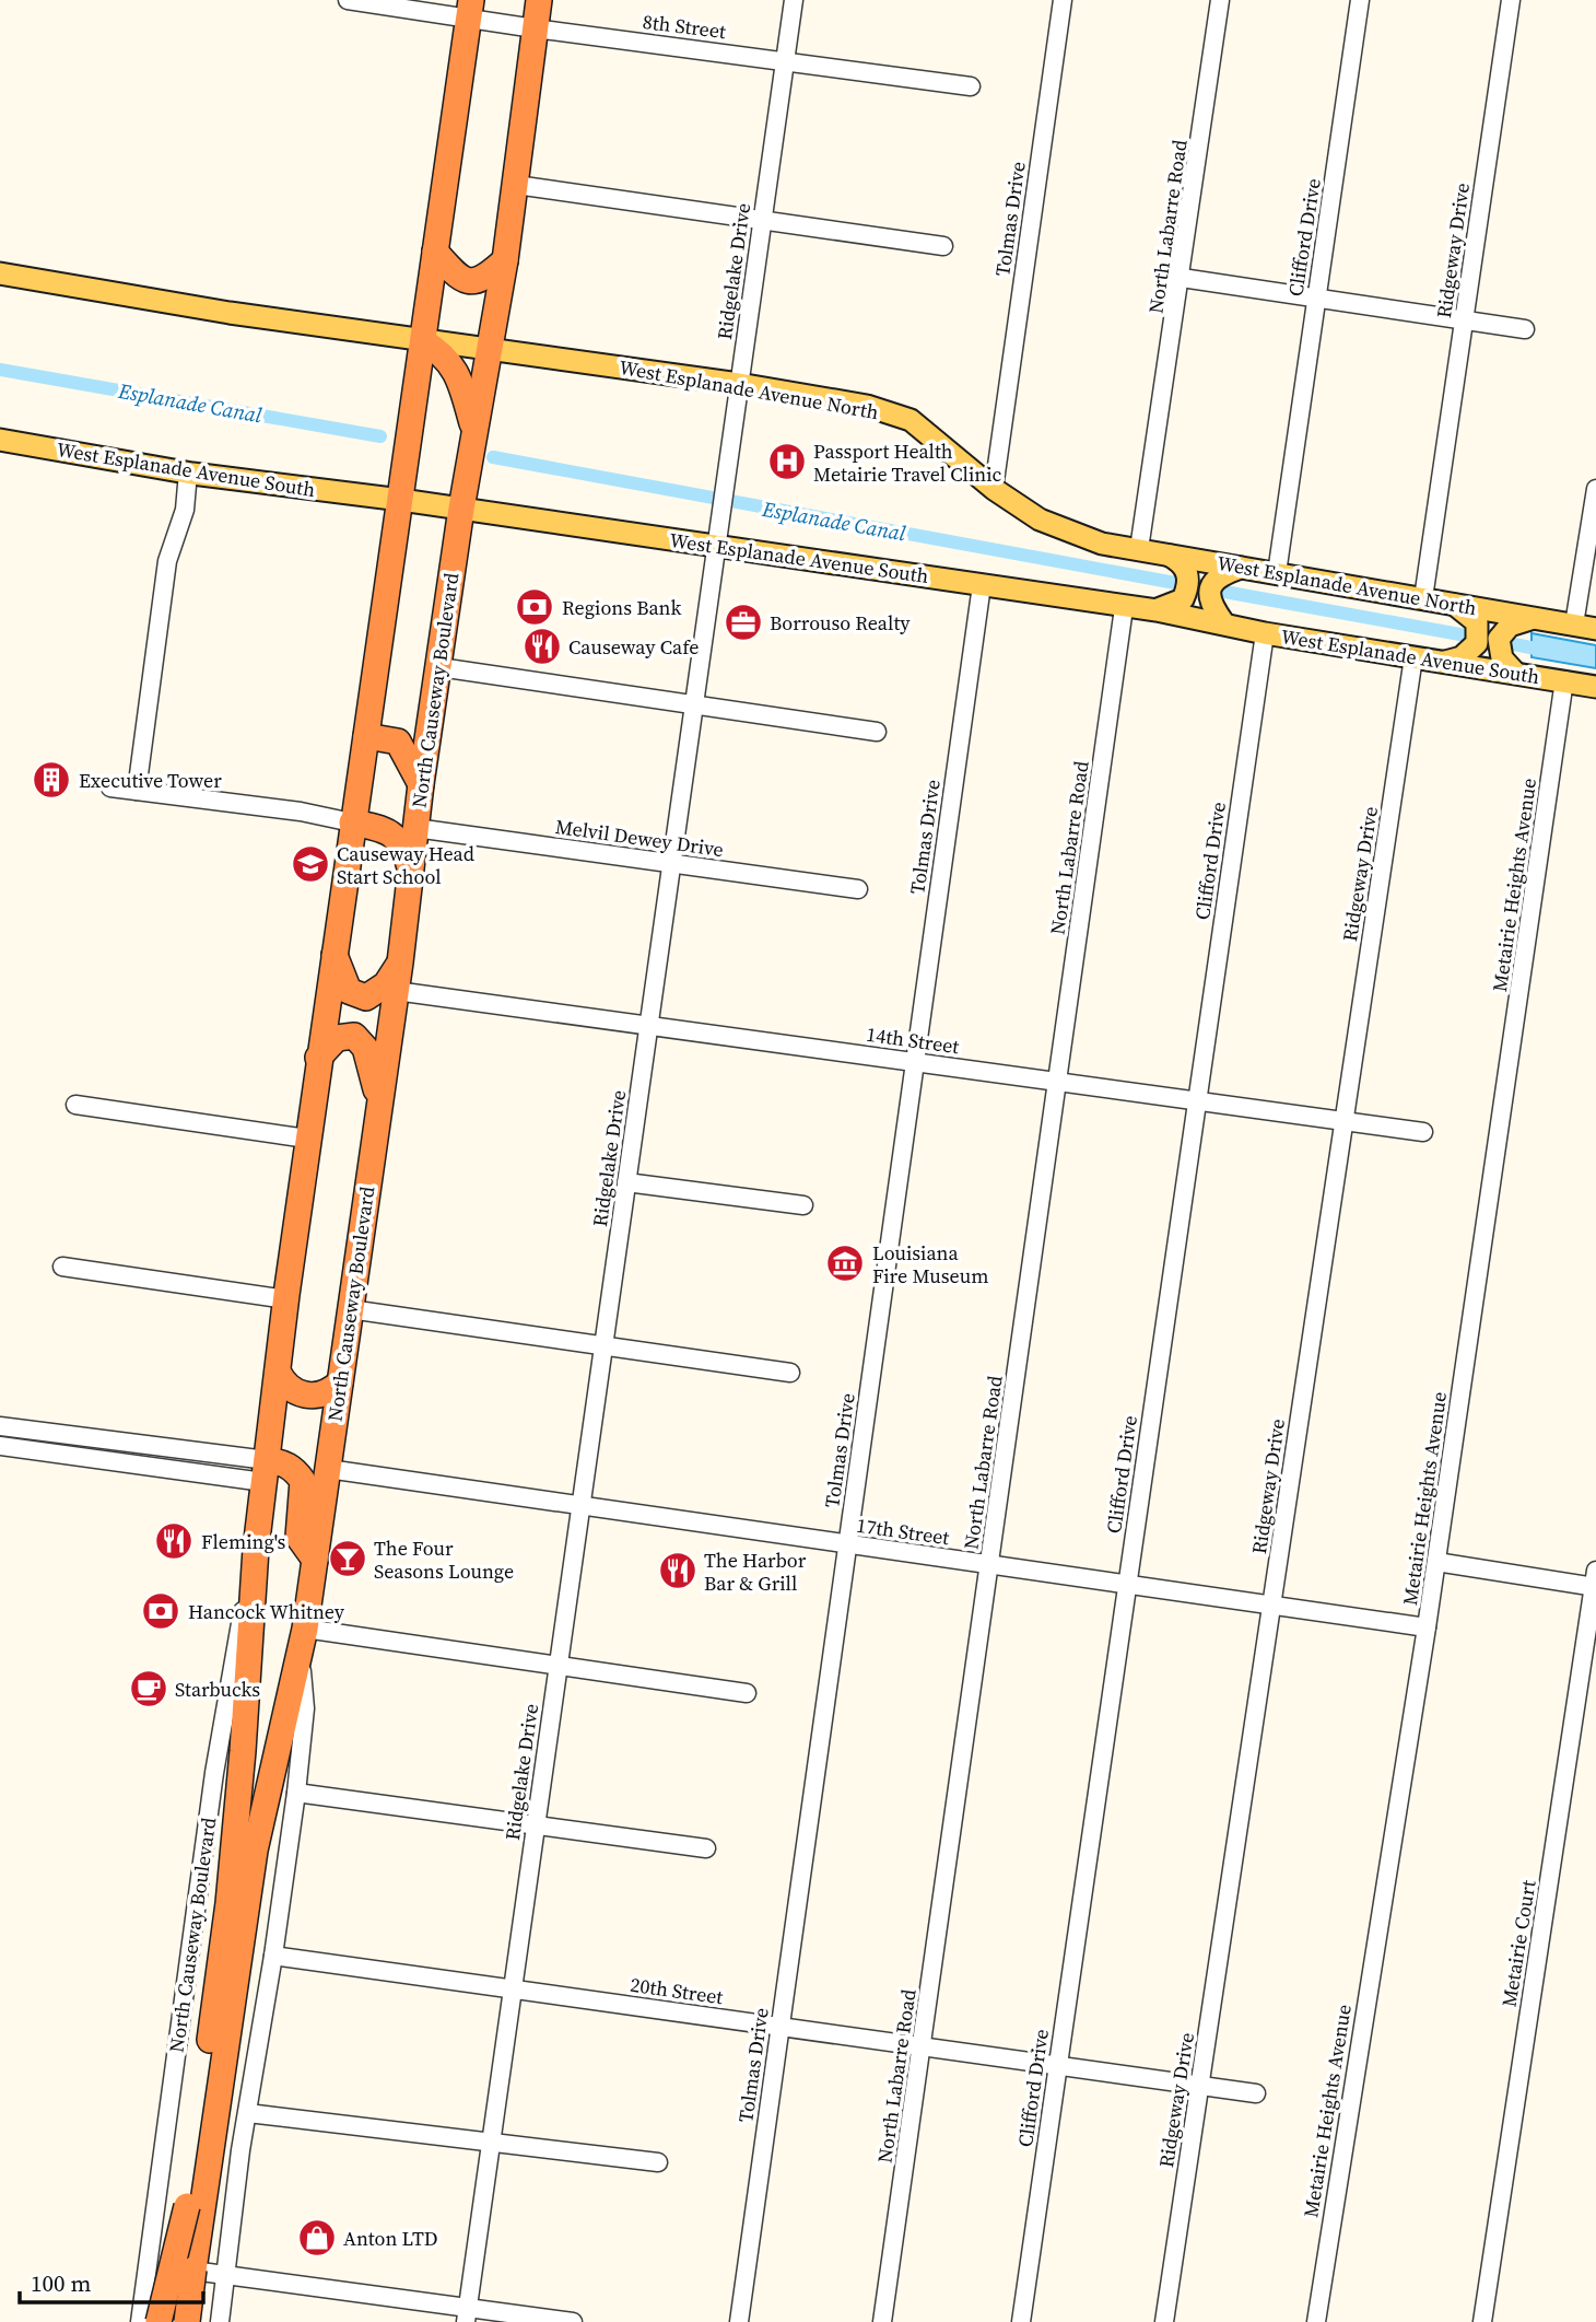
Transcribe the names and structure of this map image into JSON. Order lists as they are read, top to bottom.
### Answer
{
  "streets": {
    "highway": ["North Causeway Boulevard"],
    "main road": ["West Esplanade Avenue North", "West Esplanade Avenue South"],
    "street": [
      "8th Street",
      "Tolmas Drive",
      "North Labarre Road",
      "Clifford Drive",
      "Ridgeway Drive",
      "Ridgelake Drive",
      "Melvil Dewey Drive",
      "Metairie Heights Avenue",
      "14th Street",
      "17th Street",
      "Metairie Court",
      "20th Street"
    ]
  },
  "crossings": [
    ["8th Street", "Ridgelake Drive"],
    ["8th Street", "North Causeway Boulevard"],
    ["Tolmas Drive", "West Esplanade Avenue North"],
    ["Tolmas Drive", "West Esplanade Avenue South"],
    ["Tolmas Drive", "14th Street"],
    ["Tolmas Drive", "17th Street"],
    ["Tolmas Drive", "20th Street"],
    ["North Labarre Road", "West Esplanade Avenue North"],
    ["North Labarre Road", "West Esplanade Avenue South"],
    ["North Labarre Road", "14th Street"],
    ["North Labarre Road", "17th Street"],
    ["North Labarre Road", "20th Street"],
    ["Clifford Drive", "West Esplanade Avenue North"],
    ["Clifford Drive", "West Esplanade Avenue South"],
    ["Clifford Drive", "14th Street"],
    ["Clifford Drive", "17th Street"],
    ["Clifford Drive", "20th Street"],
    ["Ridgeway Drive", "West Esplanade Avenue North"],
    ["Ridgeway Drive", "West Esplanade Avenue South"],
    ["Ridgeway Drive", "14th Street"],
    ["Ridgeway Drive", "17th Street"],
    ["Ridgeway Drive", "20th Street"],
    ["Ridgelake Drive", "West Esplanade Avenue North"],
    ["Ridgelake Drive", "West Esplanade Avenue South"],
    ["Ridgelake Drive", "Melvil Dewey Drive"],
    ["Ridgelake Drive", "14th Street"],
    ["Ridgelake Drive", "17th Street"],
    ["Ridgelake Drive", "20th Street"],
    ["West Esplanade Avenue North", "North Causeway Boulevard"],
    ["West Esplanade Avenue South", "North Causeway Boulevard"],
    ["West Esplanade Avenue South", "Metairie Heights Avenue"],
    ["North Causeway Boulevard", "Melvil Dewey Drive"],
    ["North Causeway Boulevard", "14th Street"],
    ["North Causeway Boulevard", "17th Street"],
    ["North Causeway Boulevard", "20th Street"],
    ["Metairie Heights Avenue", "17th Street"]
  ],
  "water": ["Esplanade Canal"],
  "places": {
    "hospital": ["Passport Health Metairie Travel Clinic"],
    "bank": ["Regions Bank", "Hancock Whitney"],
    "office": ["Borrouso Realty"],
    "restaurant": ["Causeway Cafe", "Fleming's", "The Harbor Bar & Grill"],
    "building": ["Executive Tower"],
    "school or university": ["Causeway Head Start School"],
    "museum": ["Louisiana Fire Museum"],
    "bar": ["The Four Seasons Lounge"],
    "cafe": ["Starbucks"],
    "shop": ["Anton LTD"]
  },
  "scale_bar": "100 m"
}
